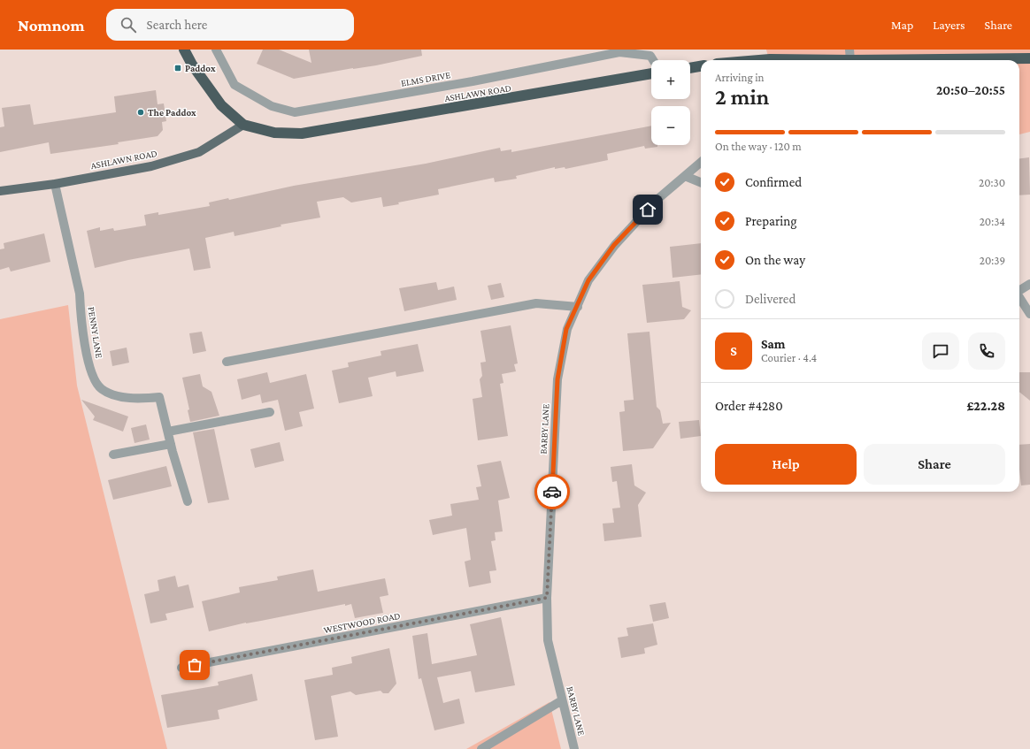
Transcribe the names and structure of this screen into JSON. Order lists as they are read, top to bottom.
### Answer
{
  "streets": {
    "highway": ["ASHLAWN ROAD"],
    "street": [
      "ELMS DRIVE",
      "PENNY LANE",
      "BARBY LANE",
      "WESTWOOD ROAD"
    ]
  },
  "crossings": [
    ["ASHLAWN ROAD", "PENNY LANE"],
    ["BARBY LANE", "WESTWOOD ROAD"]
  ],
  "places": {
    "transit": ["Paddox"],
    "other": ["The Paddox"]
  },
  "page": {
    "header": "Nomnom",
    "search": "Search here",
    "nav": ["Map", "Layers", "Share"],
    "map_buttons": ["+", "−"],
    "heading": ["2 min", "Arriving in", "20:50–20:55"],
    "panel": [
      "Sam",
      "Courier · 4.4",
      "Order #4280",
      "£22.28"
    ],
    "bar": "On the way · 120 m",
    "list": [
      ["Confirmed", "20:30"],
      ["Preparing", "20:34"],
      ["On the way", "20:39"],
      "Delivered"
    ],
    "round": "S",
    "buttons": ["Help", "Share"]
  }
}
